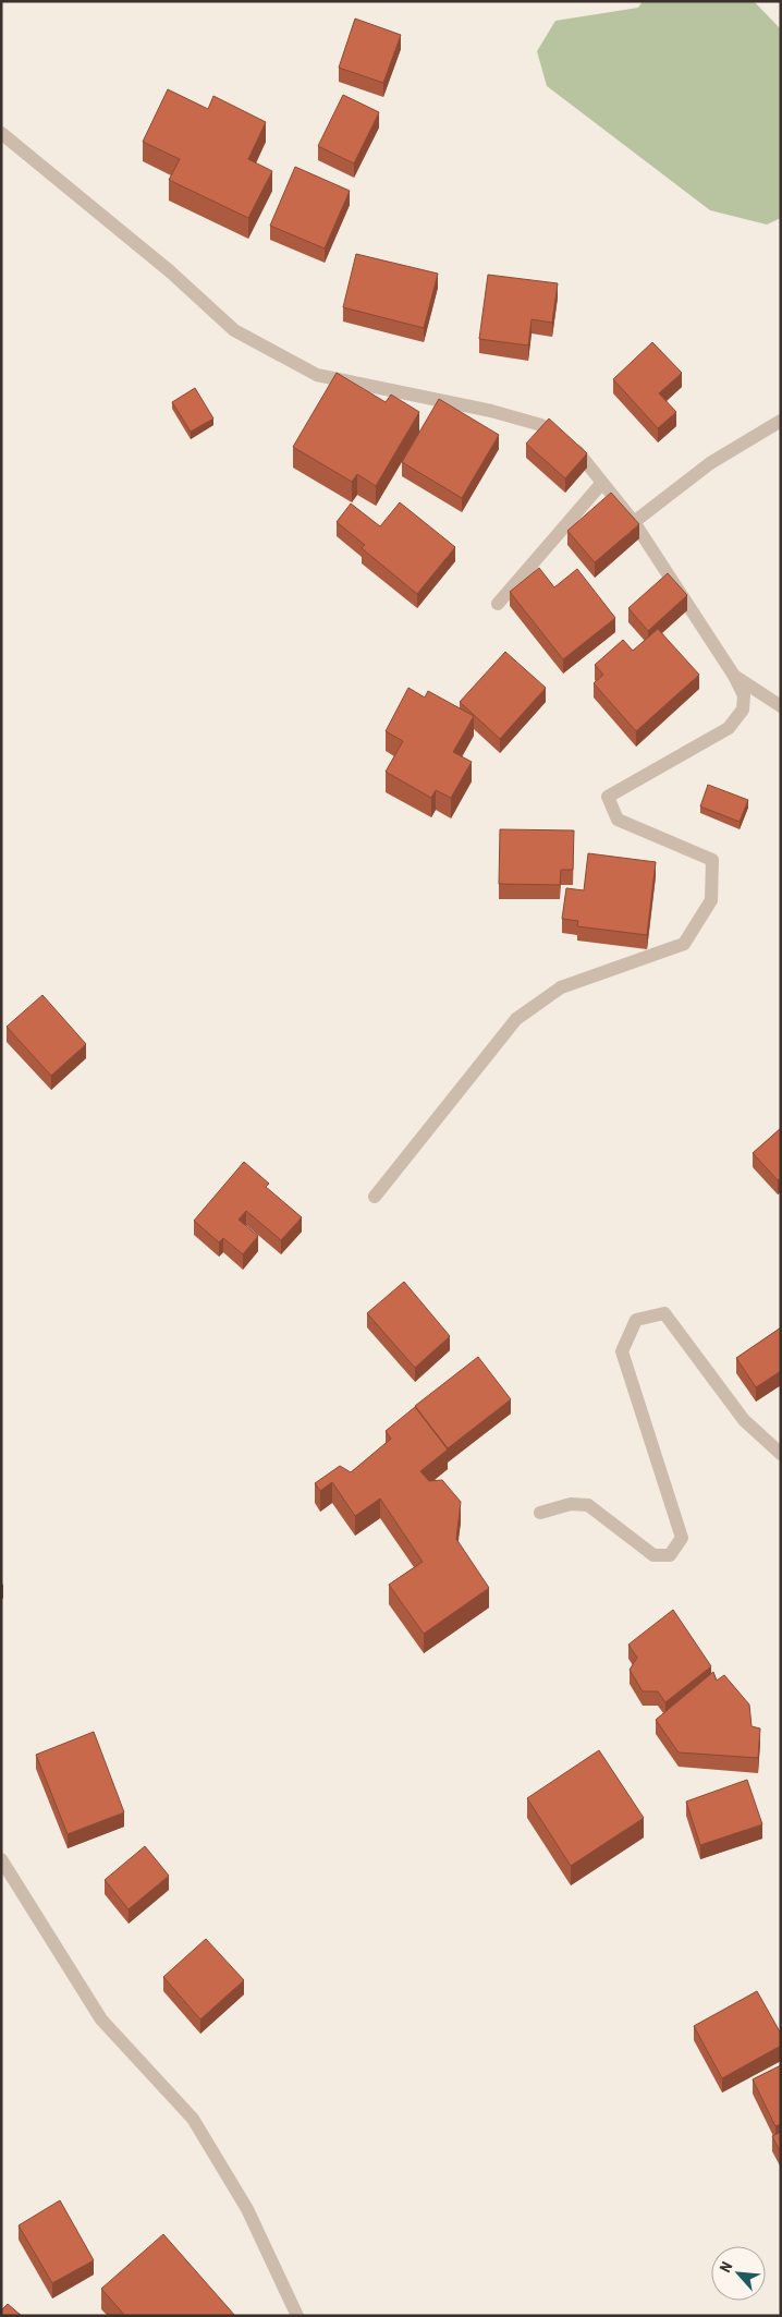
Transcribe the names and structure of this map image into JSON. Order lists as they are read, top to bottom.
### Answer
{
  "north": "top left"
}
